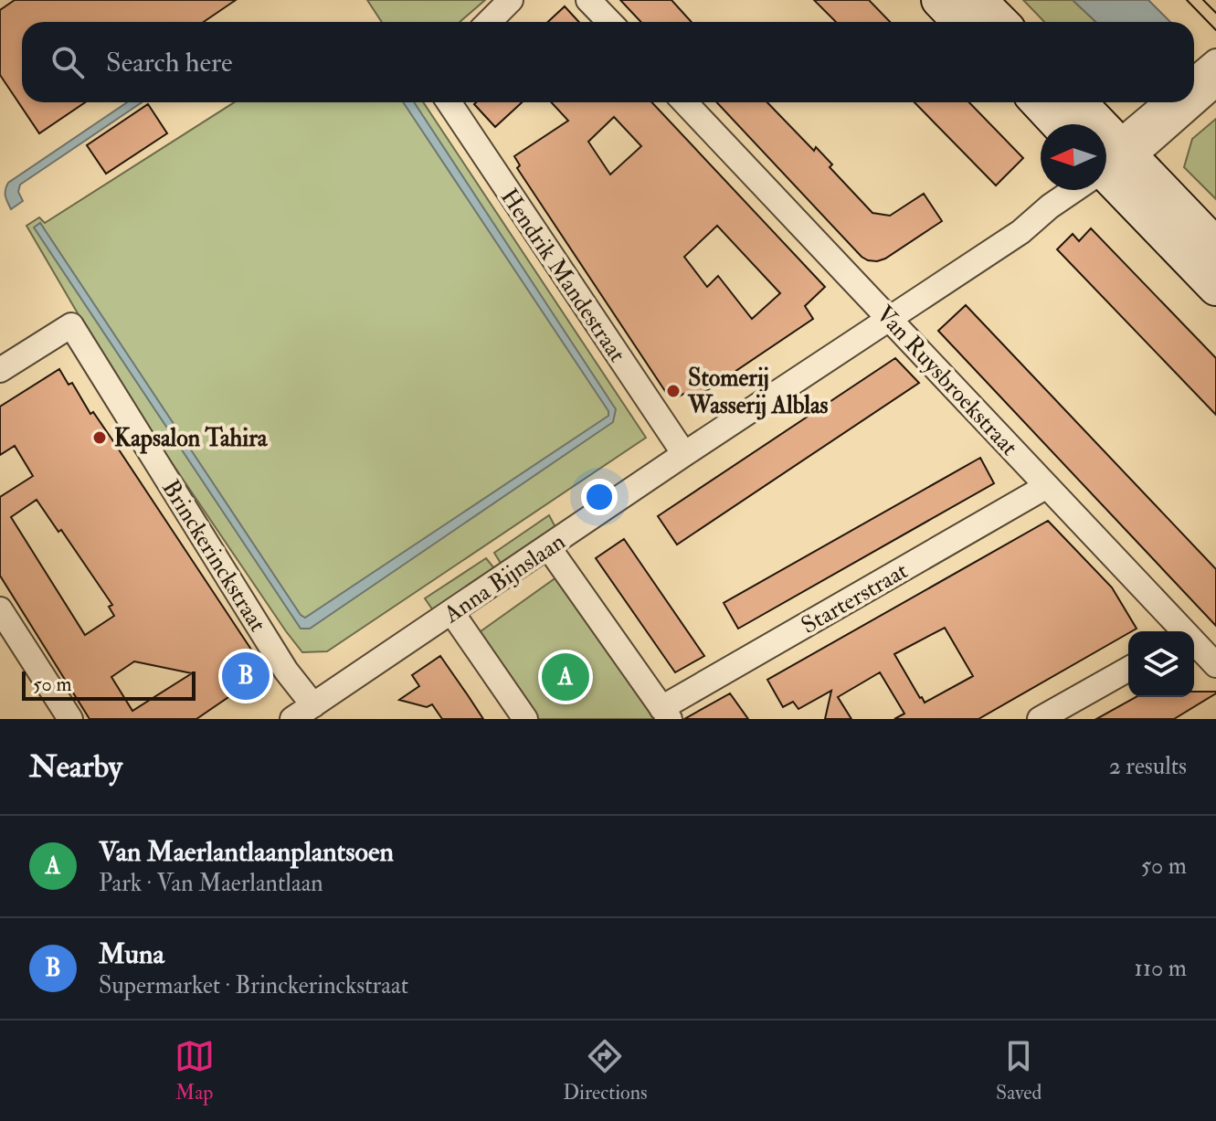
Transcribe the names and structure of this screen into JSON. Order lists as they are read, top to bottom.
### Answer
{
  "streets": {
    "street": [
      "Hendrik Mandestraat",
      "Van Ruysbroekstraat",
      "Brinckerinckstraat",
      "Anna Bijnslaan",
      "Starterstraat"
    ]
  },
  "crossings": [
    ["Hendrik Mandestraat", "Anna Bijnslaan"],
    ["Van Ruysbroekstraat", "Anna Bijnslaan"],
    ["Van Ruysbroekstraat", "Starterstraat"],
    ["Brinckerinckstraat", "Anna Bijnslaan"]
  ],
  "places": ["Stomerij Wasserij Alblas", "Kapsalon Tahira"],
  "scale_bar": "50 m",
  "north": "left",
  "page": {
    "search": "Search here",
    "pins": ["B", "A"],
    "scale": "50 m",
    "heading": ["Nearby", "2 results"],
    "list": [
      {
        "mark": "A",
        "name": "Van Maerlantlaanplantsoen",
        "note": "Park · Van Maerlantlaan",
        "value": "50 m"
      },
      {
        "mark": "B",
        "name": "Muna",
        "note": "Supermarket · Brinckerinckstraat",
        "value": "110 m"
      }
    ],
    "nav": ["Map", "Directions", "Saved"]
  }
}
